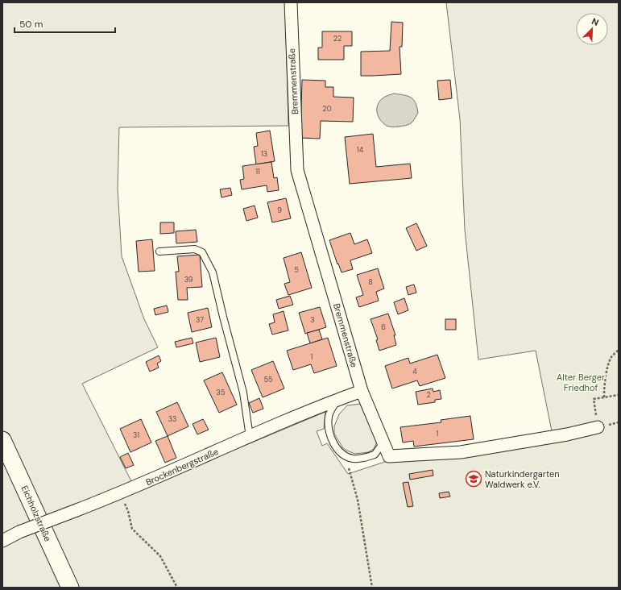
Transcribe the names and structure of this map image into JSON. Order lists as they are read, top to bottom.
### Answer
{
  "streets": {
    "main road": ["Eichholzstraße"],
    "street": ["Bremmenstraße", "Brockenbergstraße"]
  },
  "crossings": [
    ["Bremmenstraße", "Brockenbergstraße"]
  ],
  "parks": ["Alter Berger Friedhof"],
  "places": {
    "school or university": ["Naturkindergarten Waldwerk e.V."]
  },
  "house_numbers": [
    "22",
    "20",
    "14",
    "13",
    "11",
    "9",
    "5",
    "39",
    "8",
    "37",
    "3",
    "6",
    "1",
    "4",
    "55",
    "35",
    "2",
    "33",
    "1",
    "31"
  ],
  "scale_bar": "50 m",
  "north": "top right"
}
